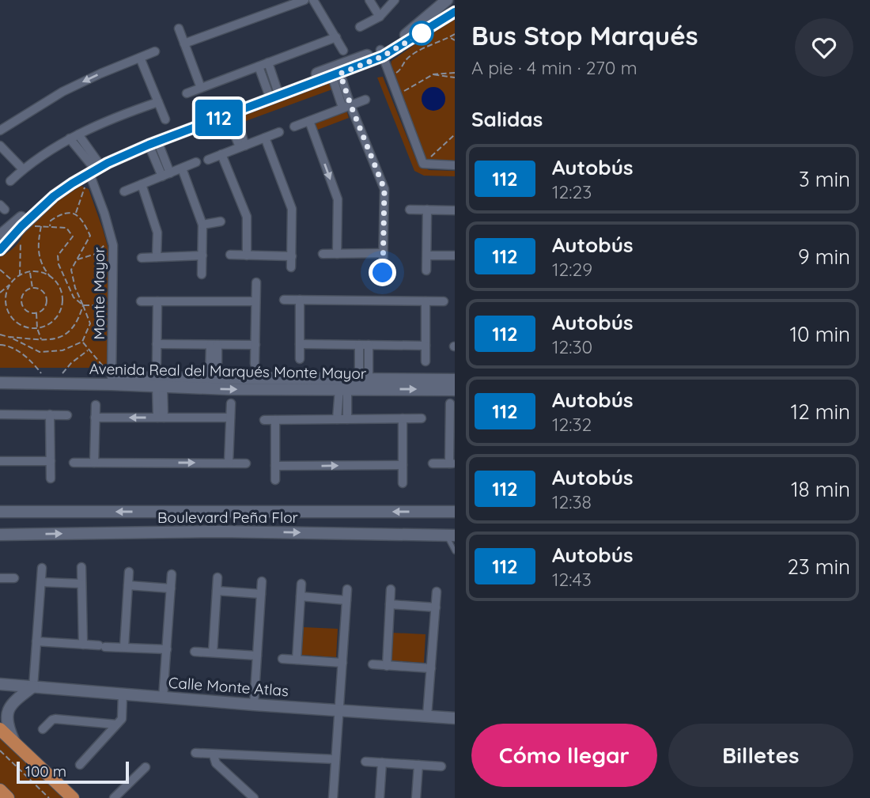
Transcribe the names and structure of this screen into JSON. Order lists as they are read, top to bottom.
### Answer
{
  "streets": {
    "street": [
      "Monte Mayor",
      "Avenida Real del Marqués Monte Mayor",
      "Boulevard Peña Flor",
      "Calle Monte Atlas"
    ]
  },
  "crossings": [
    ["Monte Mayor", "Avenida Real del Marqués Monte Mayor"]
  ],
  "lines": ["bus line 112"],
  "scale_bar": "100 m",
  "page": {
    "on_map": "112",
    "heading": [
      ["Bus Stop Marqués", "A pie · 4 min · 270 m"],
      "Salidas"
    ],
    "list": [
      {
        "mark": "112",
        "name": "Autobús",
        "note": "12:23",
        "value": "3 min"
      },
      {
        "mark": "112",
        "name": "Autobús",
        "note": "12:29",
        "value": "9 min"
      },
      {
        "mark": "112",
        "name": "Autobús",
        "note": "12:30",
        "value": "10 min"
      },
      {
        "mark": "112",
        "name": "Autobús",
        "note": "12:32",
        "value": "12 min"
      },
      {
        "mark": "112",
        "name": "Autobús",
        "note": "12:38",
        "value": "18 min"
      },
      {
        "mark": "112",
        "name": "Autobús",
        "note": "12:43",
        "value": "23 min"
      }
    ],
    "buttons": ["Cómo llegar", "Billetes"],
    "scale": "100 m"
  }
}
